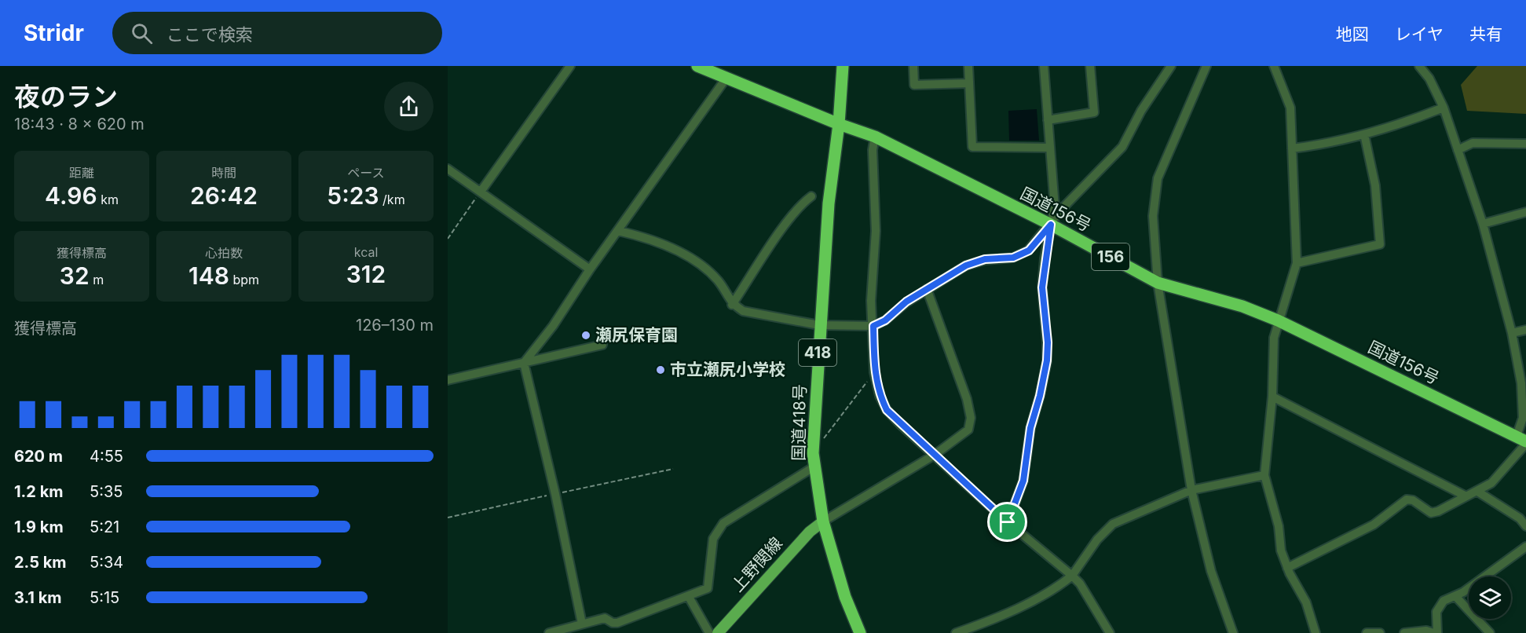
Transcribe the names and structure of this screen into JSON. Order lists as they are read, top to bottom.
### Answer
{
  "streets": {
    "highway": [
      "国道156号",
      "156",
      "418",
      "国道418号"
    ],
    "main road": ["上野関線"]
  },
  "crossings": [
    ["国道156号", "国道418号"],
    ["国道418号", "上野関線"]
  ],
  "places": ["瀬尻保育園", "市立瀬尻小学校"],
  "page": {
    "header": "Stridr",
    "search": "ここで検索",
    "nav": ["地図", "レイヤ", "共有"],
    "heading": ["夜のラン", "18:43 · 8 × 620 m"],
    "stats": [
      ["距離", "4.96 km"],
      ["時間", "26:42"],
      ["ペース", "5:23 /km"],
      ["獲得標高", "32 m"],
      ["心拍数", "148 bpm"],
      ["kcal", "312"]
    ],
    "chart": ["獲得標高", "126–130 m"],
    "list": [
      {
        "name": "620 m",
        "note": "4:55"
      },
      {
        "name": "1.2 km",
        "note": "5:35"
      },
      {
        "name": "1.9 km",
        "note": "5:21"
      },
      {
        "name": "2.5 km",
        "note": "5:34"
      },
      {
        "name": "3.1 km",
        "note": "5:15"
      }
    ]
  }
}
